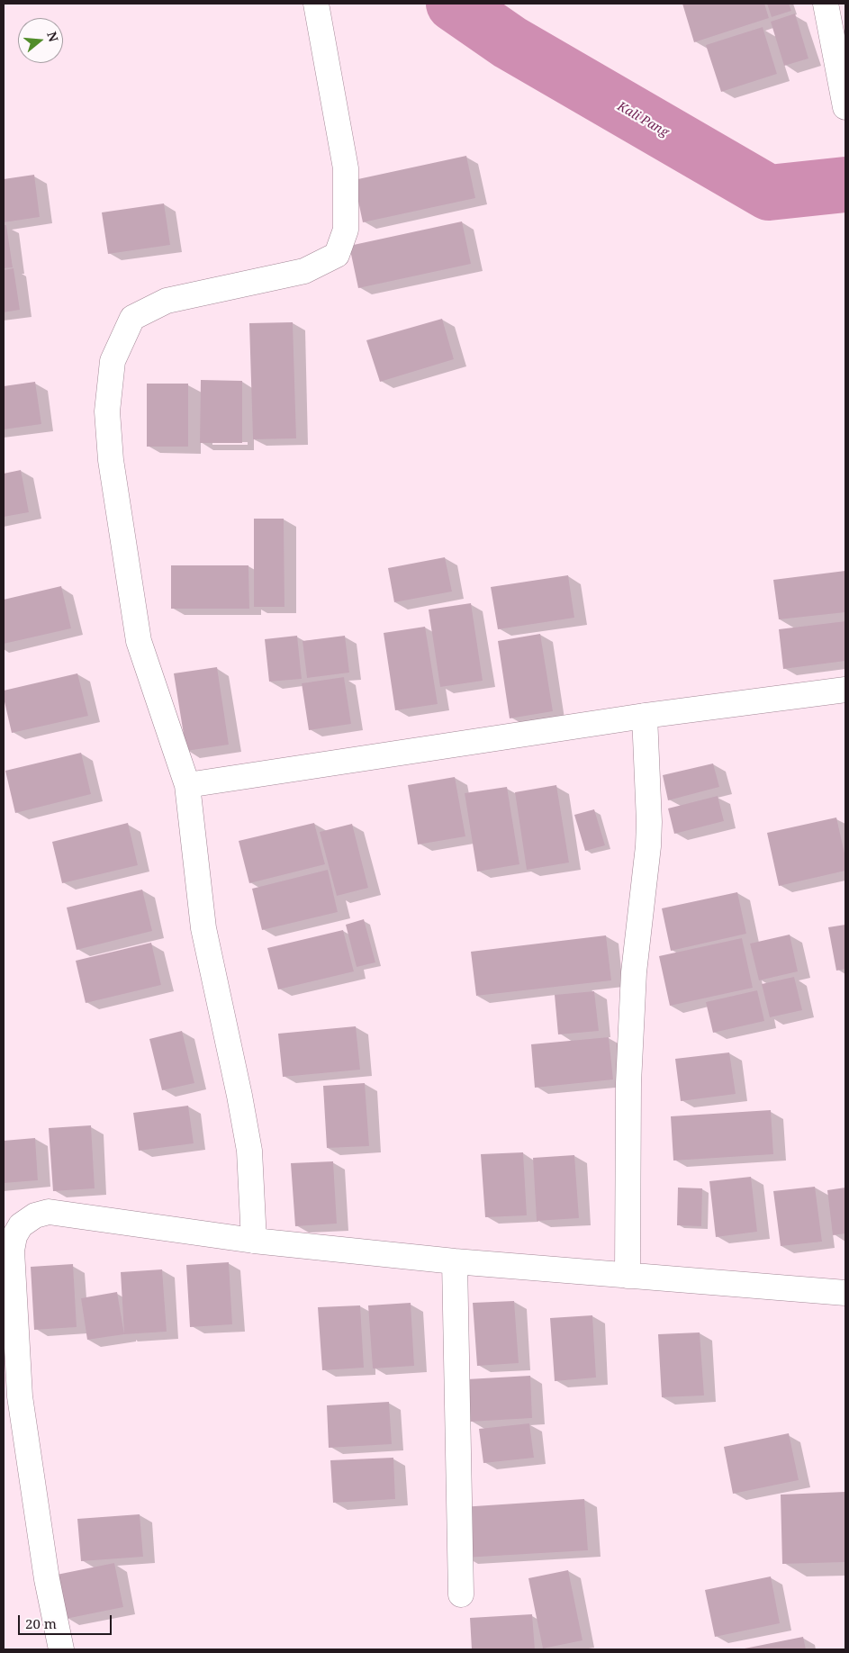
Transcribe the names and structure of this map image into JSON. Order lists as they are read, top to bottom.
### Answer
{
  "water": ["Kali Pang"],
  "scale_bar": "20 m",
  "north": "right"
}
